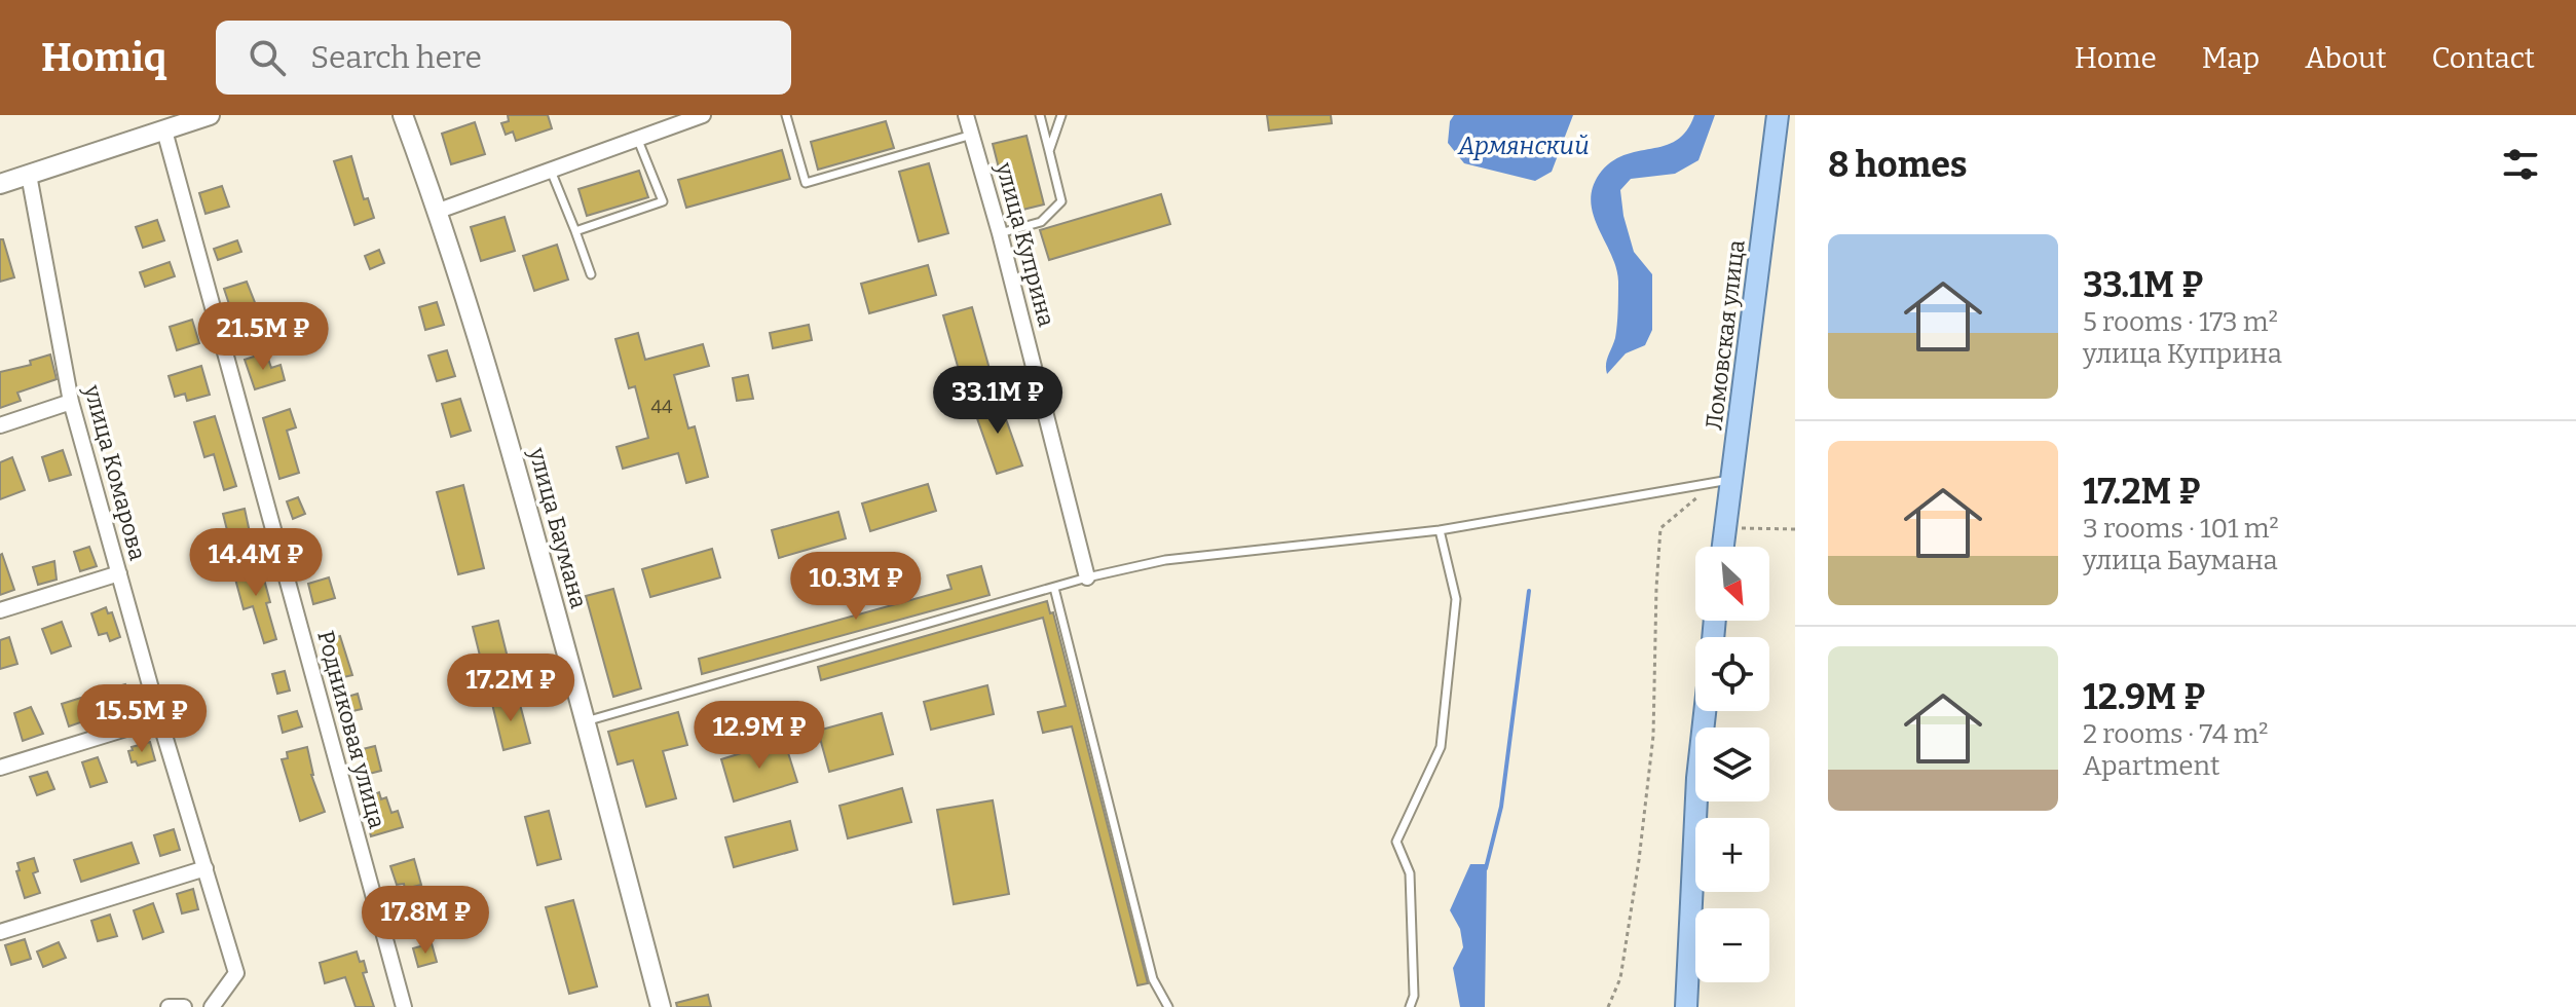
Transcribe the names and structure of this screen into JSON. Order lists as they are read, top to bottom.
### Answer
{
  "streets": {
    "main road": ["Ломовская улица"],
    "street": [
      "улица Куприна",
      "улица Комарова",
      "улица Баумана",
      "Родниковая улица"
    ]
  },
  "water": ["Армянский"],
  "house_numbers": ["44"],
  "north": "bottom right",
  "page": {
    "header": "Homiq",
    "search": "Search here",
    "nav": [
      "Home",
      "Map",
      "About",
      "Contact"
    ],
    "heading": "8 homes",
    "list": [
      {
        "name": "33.1M ₽",
        "note": "5 rooms · 173 m² · улица Куприна"
      },
      {
        "name": "17.2M ₽",
        "note": "3 rooms · 101 m² · улица Баумана"
      },
      {
        "name": "12.9M ₽",
        "note": "2 rooms · 74 m² · Apartment"
      }
    ],
    "price": [
      "21.5M ₽",
      "33.1M ₽",
      "14.4M ₽",
      "10.3M ₽",
      "17.2M ₽",
      "15.5M ₽",
      "12.9M ₽",
      "17.8M ₽"
    ],
    "map_buttons": ["+", "−"]
  }
}
